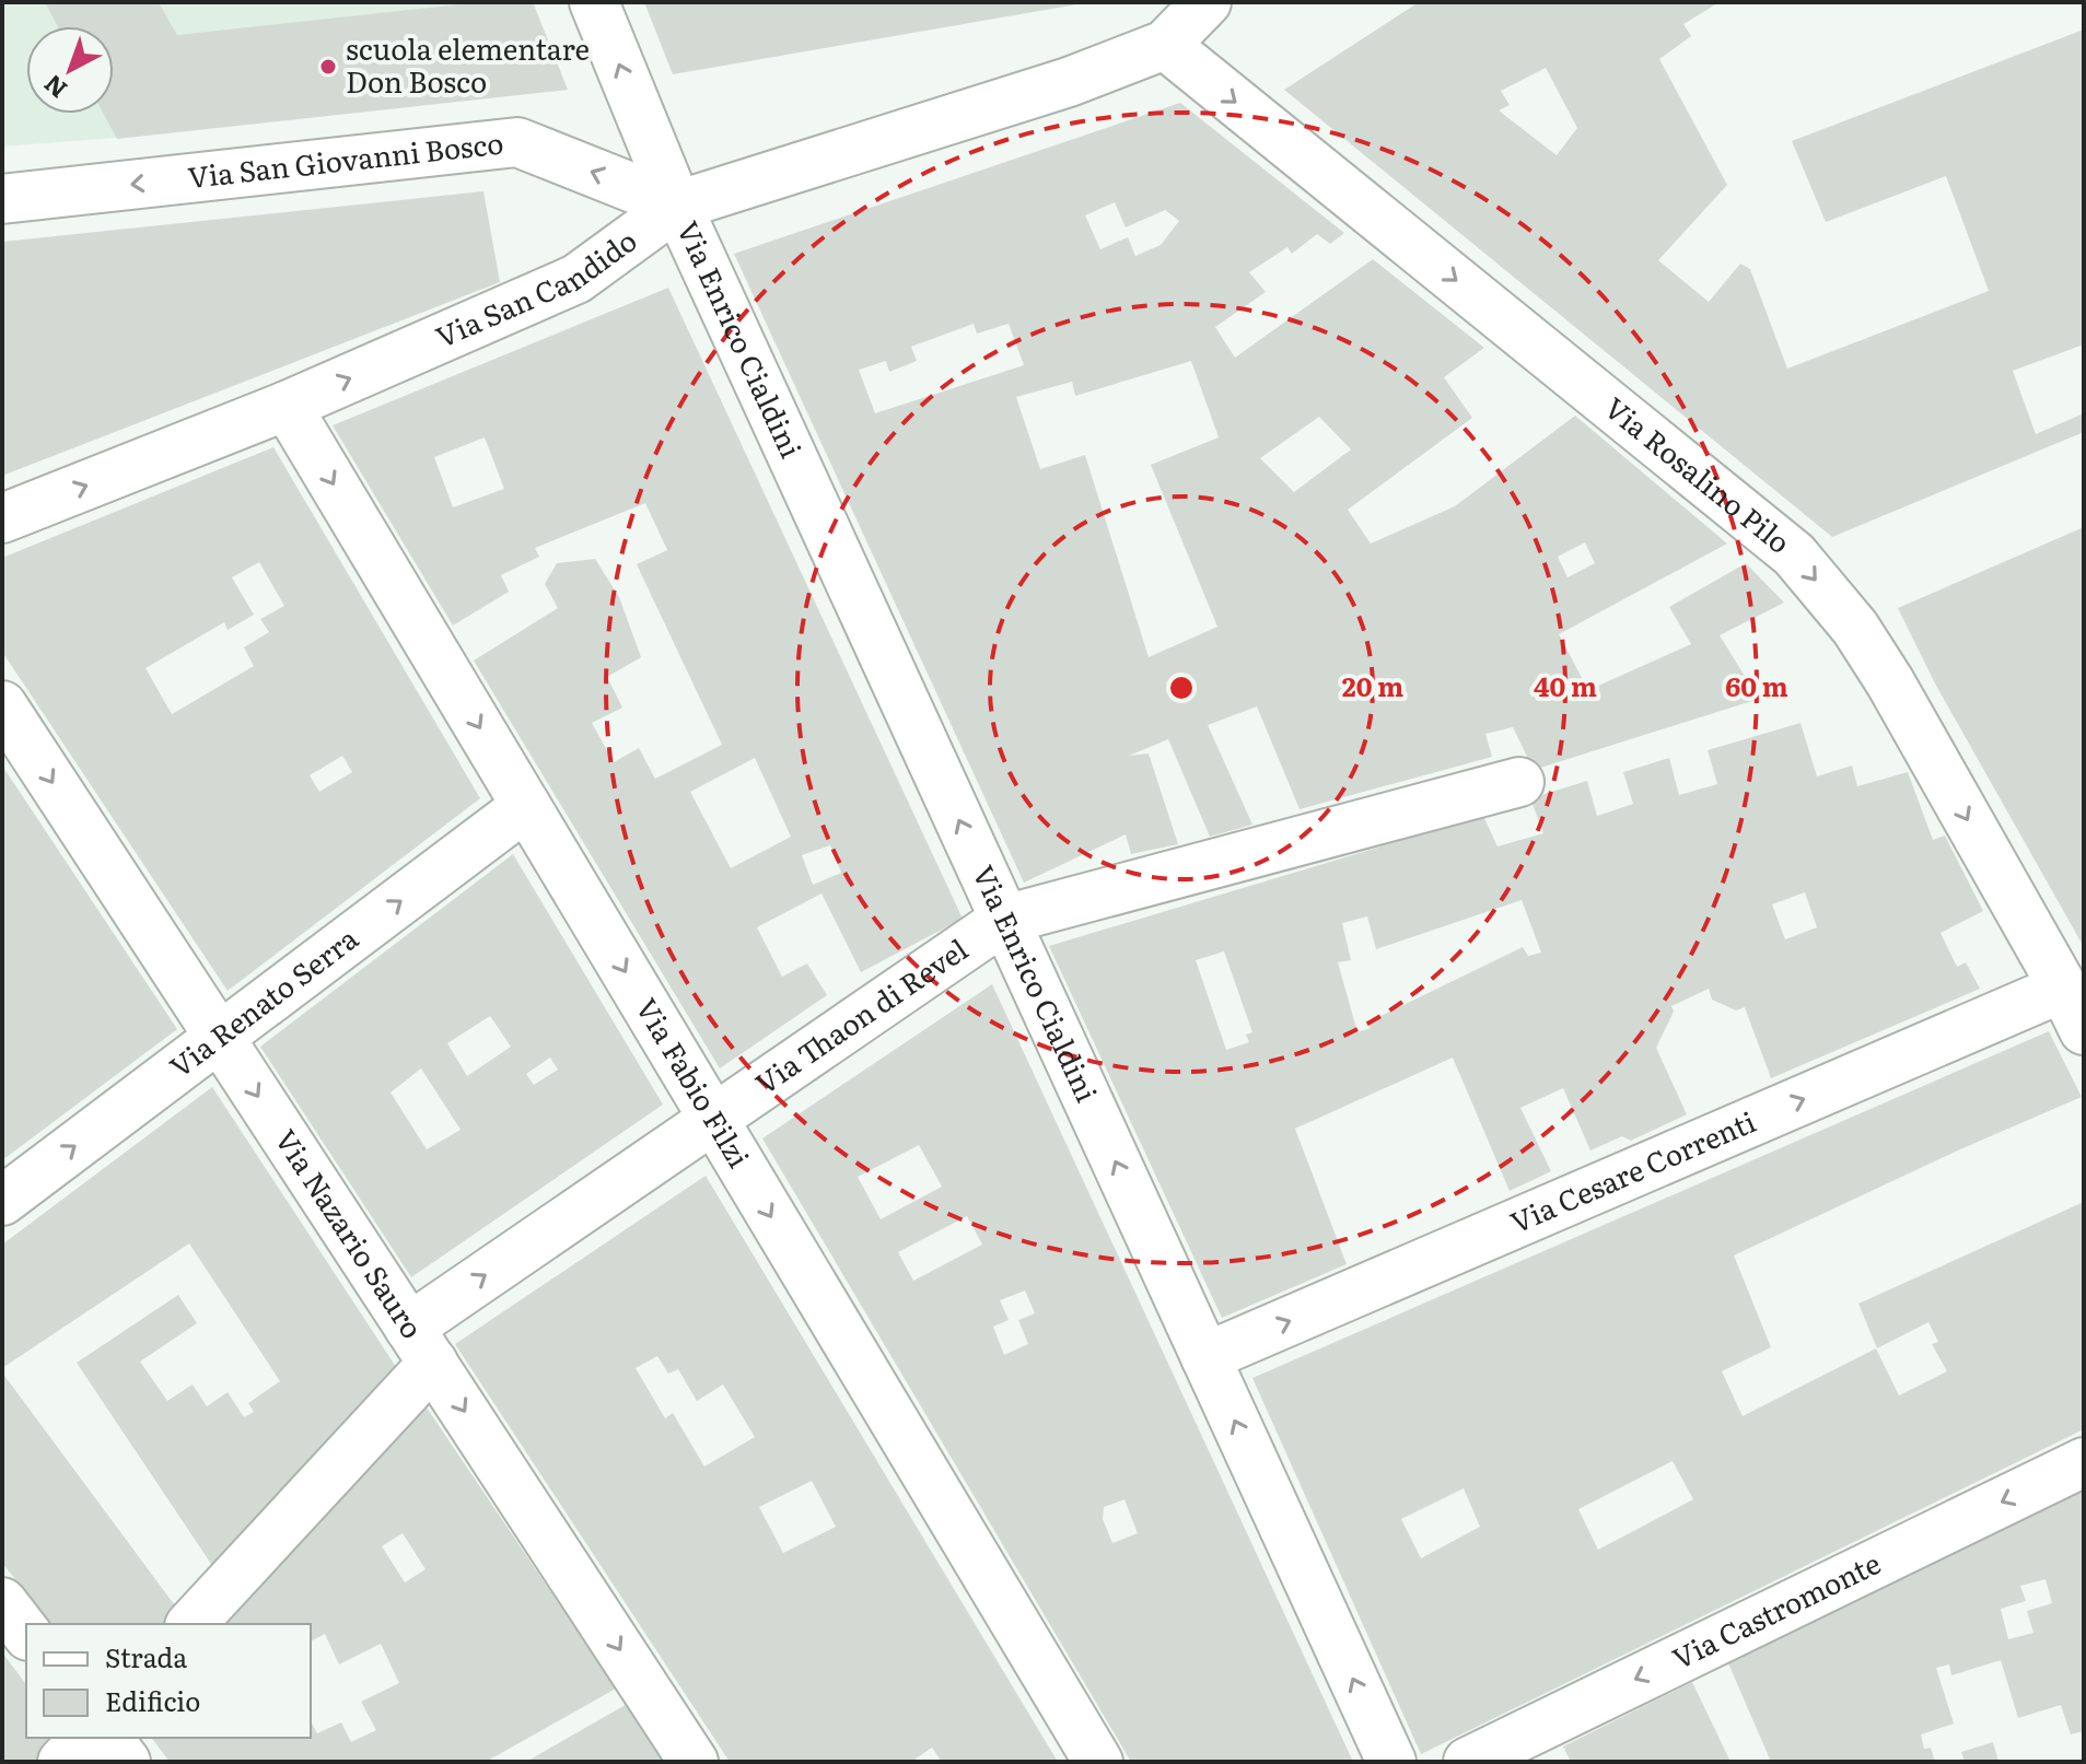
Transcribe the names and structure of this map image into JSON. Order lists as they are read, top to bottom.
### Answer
{
  "streets": {
    "street": [
      "Via San Giovanni Bosco",
      "Via San Candido",
      "Via Enrico Cialdini",
      "Via Rosalino Pilo",
      "Via Renato Serra",
      "Via Thaon di Revel",
      "Via Fabio Filzi",
      "Via Cesare Correnti",
      "Via Nazario Sauro",
      "Via Castromonte"
    ]
  },
  "crossings": [
    ["Via San Giovanni Bosco", "Via San Candido"],
    ["Via San Giovanni Bosco", "Via Enrico Cialdini"],
    ["Via San Candido", "Via Enrico Cialdini"],
    ["Via San Candido", "Via Rosalino Pilo"],
    ["Via San Candido", "Via Fabio Filzi"],
    ["Via Enrico Cialdini", "Via Thaon di Revel"],
    ["Via Enrico Cialdini", "Via Cesare Correnti"],
    ["Via Rosalino Pilo", "Via Cesare Correnti"],
    ["Via Renato Serra", "Via Fabio Filzi"],
    ["Via Renato Serra", "Via Nazario Sauro"],
    ["Via Thaon di Revel", "Via Fabio Filzi"],
    ["Via Thaon di Revel", "Via Nazario Sauro"]
  ],
  "one_way": [
    "Via San Giovanni Bosco",
    "Via San Candido",
    "Via Enrico Cialdini",
    "Via Rosalino Pilo",
    "Via Renato Serra",
    "Via Fabio Filzi",
    "Via Cesare Correnti",
    "Via Nazario Sauro",
    "Via Castromonte"
  ],
  "places": ["scuola elementare Don Bosco"],
  "legend": ["Strada", "Edificio"],
  "north": "bottom left",
  "rings": ["20 m", "40 m", "60 m"]
}
